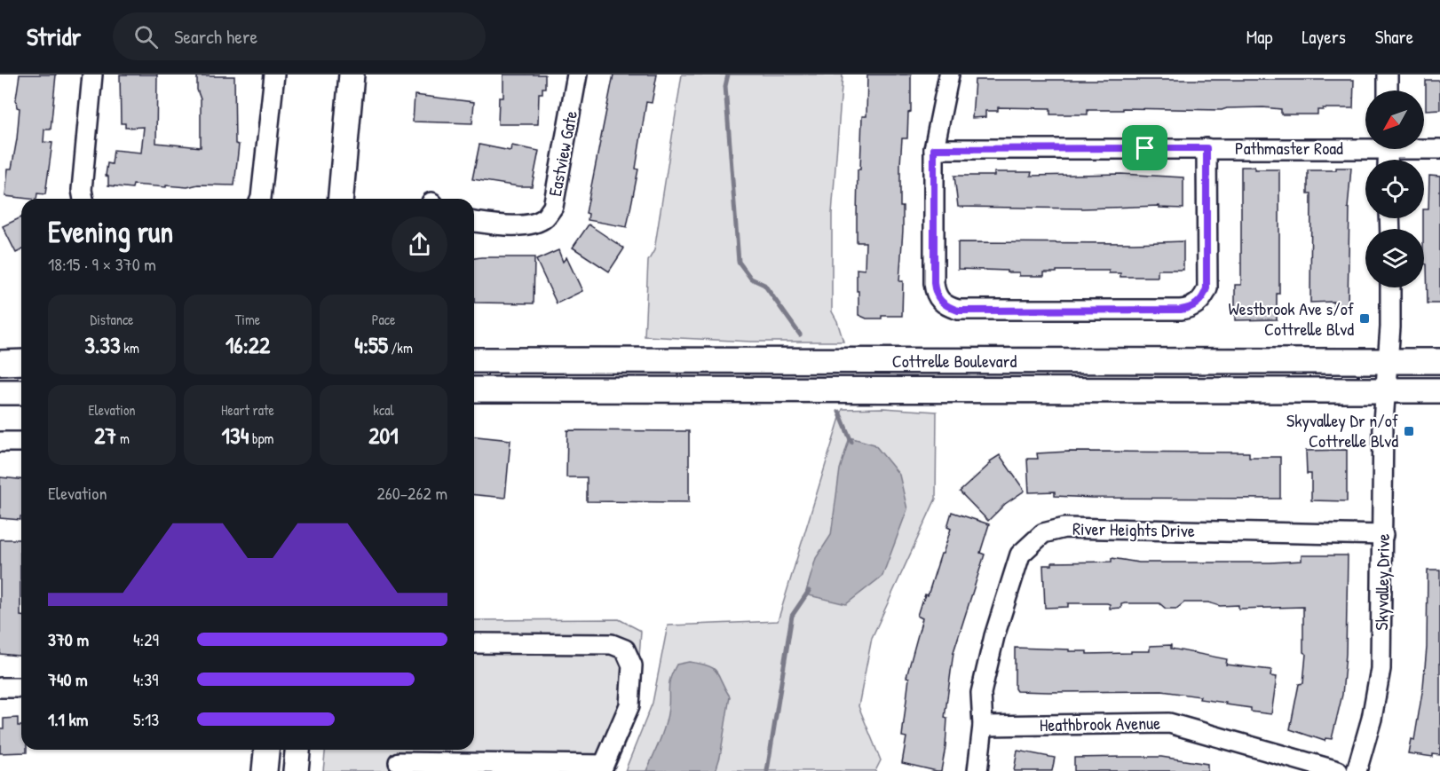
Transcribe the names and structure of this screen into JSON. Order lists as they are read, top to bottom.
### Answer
{
  "streets": {
    "main road": ["Cottrelle Boulevard"],
    "street": [
      "Pathmaster Road",
      "Eastview Gate",
      "River Heights Drive",
      "Skyvalley Drive",
      "Heathbrook Avenue"
    ]
  },
  "crossings": [
    ["Cottrelle Boulevard", "Skyvalley Drive"],
    ["River Heights Drive", "Skyvalley Drive"],
    ["River Heights Drive", "Heathbrook Avenue"]
  ],
  "places": {
    "transit": ["Westbrook Ave s/of Cottrelle Blvd", "Skyvalley Dr n/of Cottrelle Blvd"]
  },
  "north": "bottom left",
  "page": {
    "header": "Stridr",
    "search": "Search here",
    "nav": ["Map", "Layers", "Share"],
    "heading": ["Evening run", "18:15 · 9 × 370 m"],
    "stats": [
      ["Distance", "3.33 km"],
      ["Time", "16:22"],
      ["Pace", "4:55 /km"],
      ["Elevation", "27 m"],
      ["Heart rate", "134 bpm"],
      ["kcal", "201"]
    ],
    "chart": ["Elevation", "260–262 m"],
    "list": [
      {
        "name": "370 m",
        "note": "4:29"
      },
      {
        "name": "740 m",
        "note": "4:39"
      },
      {
        "name": "1.1 km",
        "note": "5:13"
      }
    ]
  }
}
